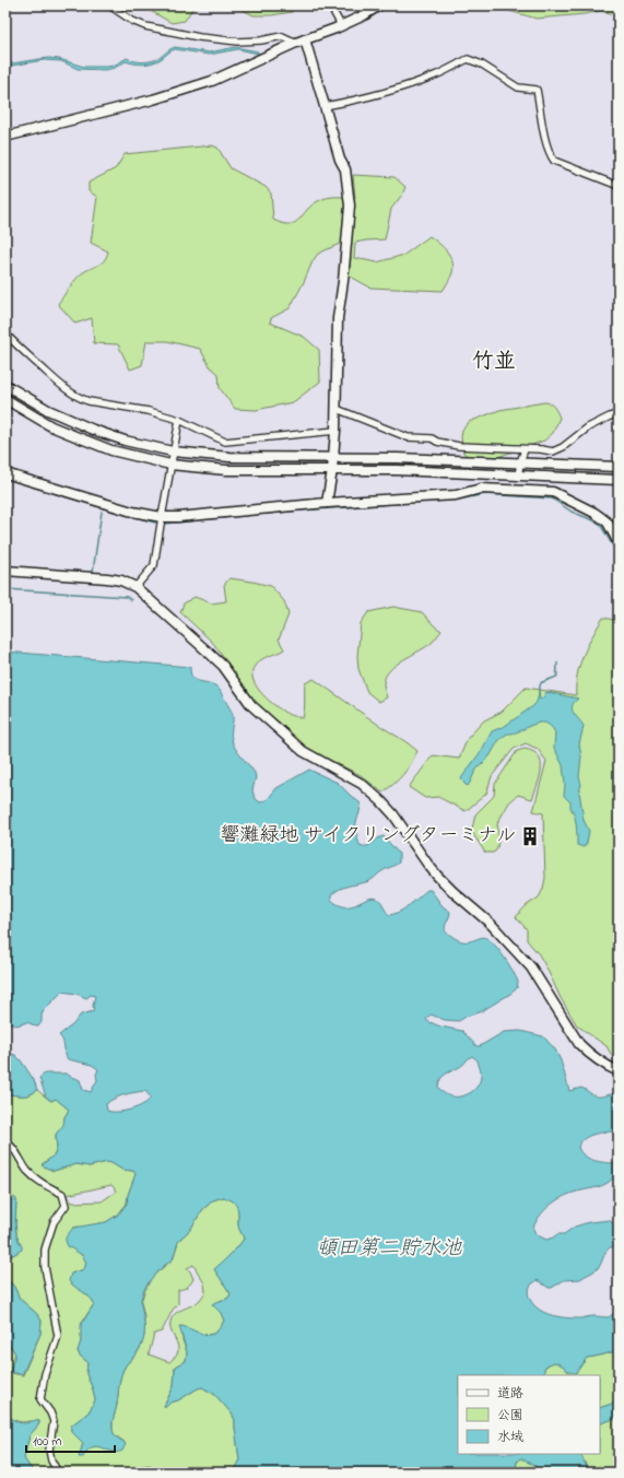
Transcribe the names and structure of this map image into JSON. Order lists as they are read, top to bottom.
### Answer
{
  "districts": ["竹並"],
  "water": ["頓田第二貯水池"],
  "places": {
    "building": ["響灘緑地 サイクリングターミナル"]
  },
  "legend": ["道路", "公園", "水域"],
  "scale_bar": "100 m"
}
